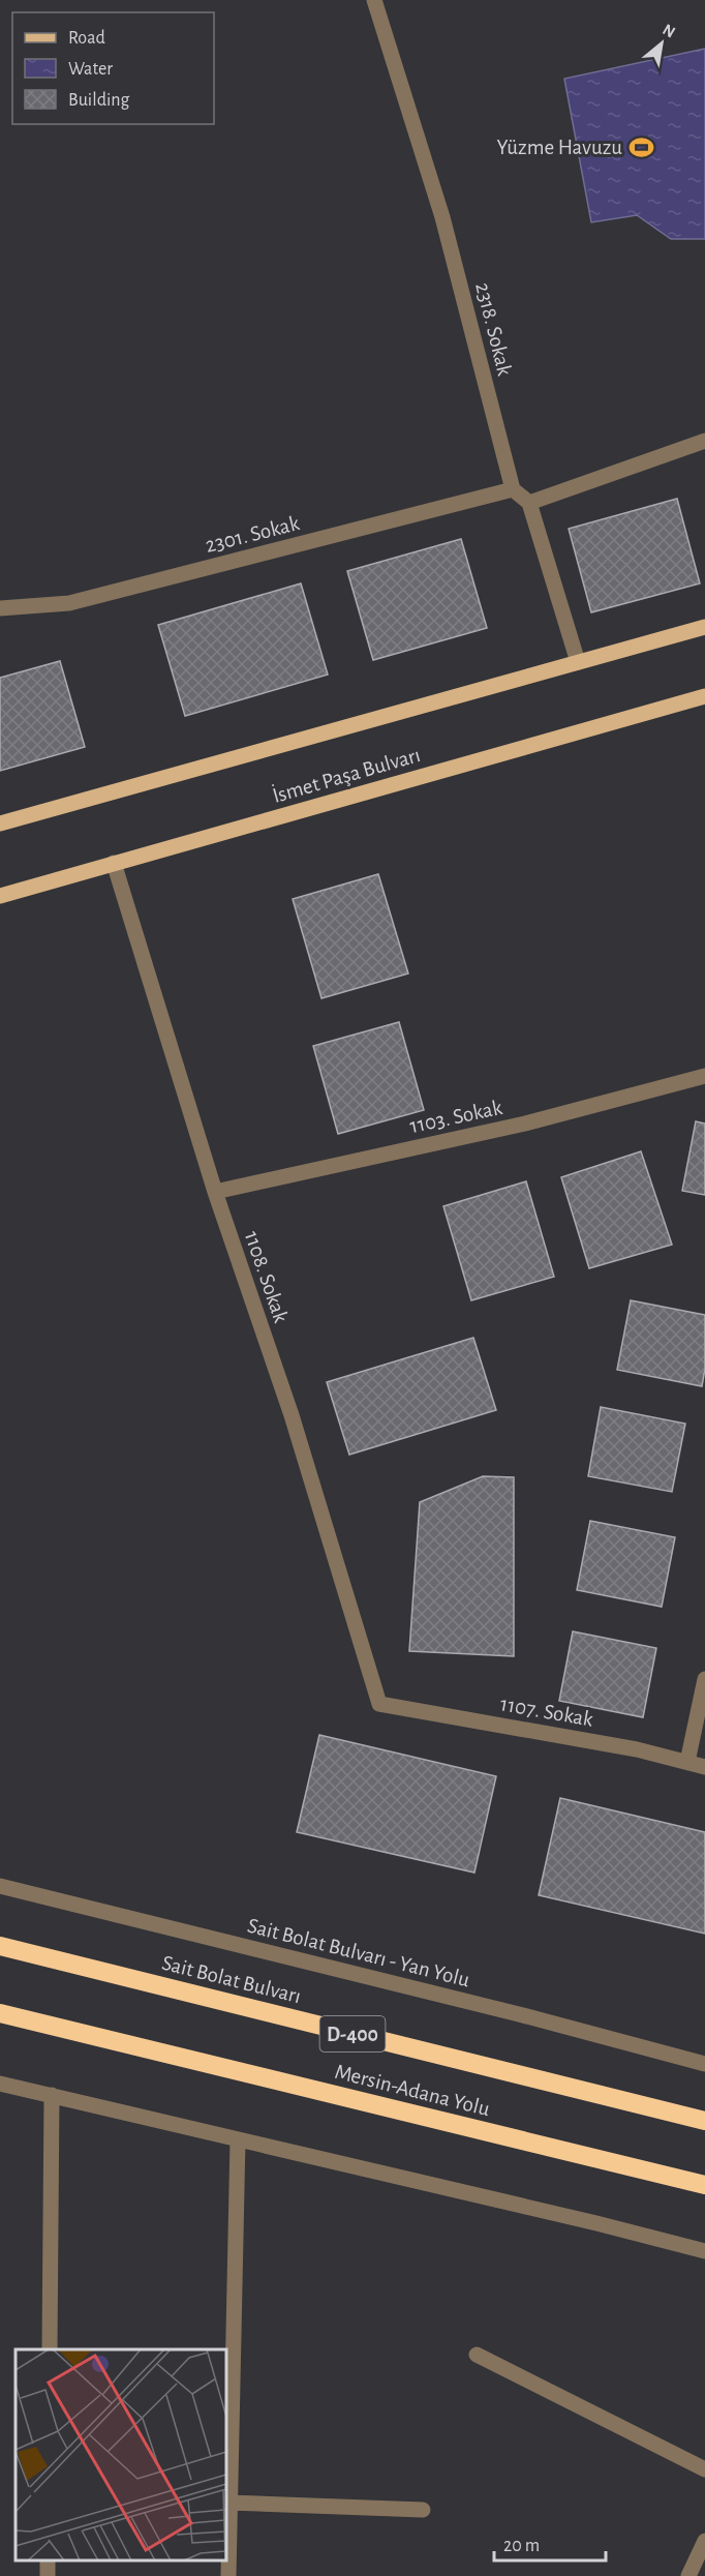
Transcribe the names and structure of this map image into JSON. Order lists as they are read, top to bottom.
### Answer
{
  "streets": {
    "highway": ["Sait Bolat Bulvarı", "D-400", "Mersin-Adana Yolu"],
    "main road": ["İsmet Paşa Bulvarı"],
    "street": [
      "2318. Sokak",
      "2301. Sokak",
      "1103. Sokak",
      "1108. Sokak",
      "1107. Sokak",
      "Sait Bolat Bulvarı - Yan Yolu"
    ]
  },
  "crossings": [
    ["2318. Sokak", "2301. Sokak"],
    ["İsmet Paşa Bulvarı", "1108. Sokak"],
    ["1103. Sokak", "1108. Sokak"],
    ["1108. Sokak", "1107. Sokak"]
  ],
  "places": {
    "sports": ["Yüzme Havuzu"]
  },
  "legend": ["Road", "Water", "Building"],
  "scale_bar": "20 m",
  "north": "top right"
}
